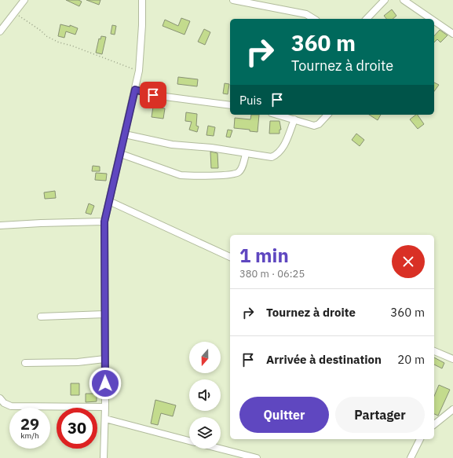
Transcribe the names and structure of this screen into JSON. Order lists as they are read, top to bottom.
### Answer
{
  "north": "bottom",
  "page": {
    "turn": ["360 m", "Tournez à droite"],
    "then": "Puis",
    "heading": ["1 min", "380 m · 06:25"],
    "list": [
      {
        "name": "Tournez à droite",
        "value": "360 m"
      },
      {
        "name": "Arrivée à destination",
        "value": "20 m"
      }
    ],
    "buttons": ["Quitter", "Partager"],
    "speed": "29 km/h",
    "limit": "30"
  }
}
